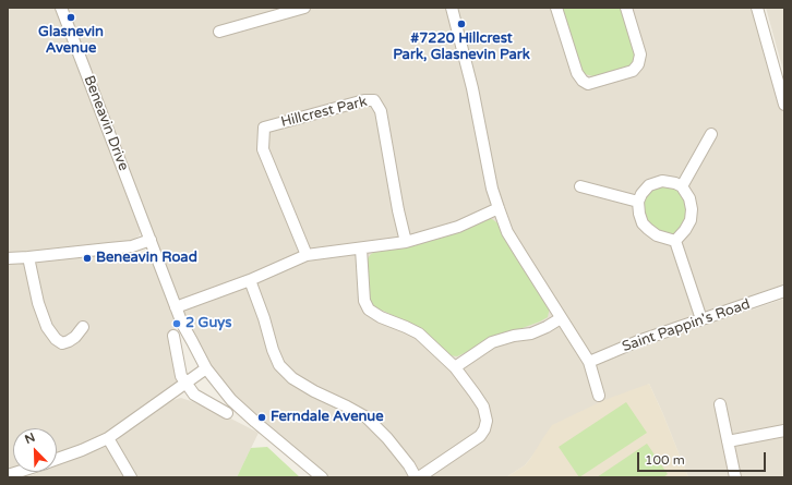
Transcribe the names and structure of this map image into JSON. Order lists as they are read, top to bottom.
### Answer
{
  "streets": {
    "street": ["Hillcrest Park", "Beneavin Drive", "Saint Pappin's Road"]
  },
  "places": [
    "Glasnevin Avenue",
    "#7220 Hillcrest Park, Glasnevin Park",
    "Beneavin Road",
    "2 Guys",
    "Ferndale Avenue"
  ],
  "scale_bar": "100 m",
  "north": "top left"
}
